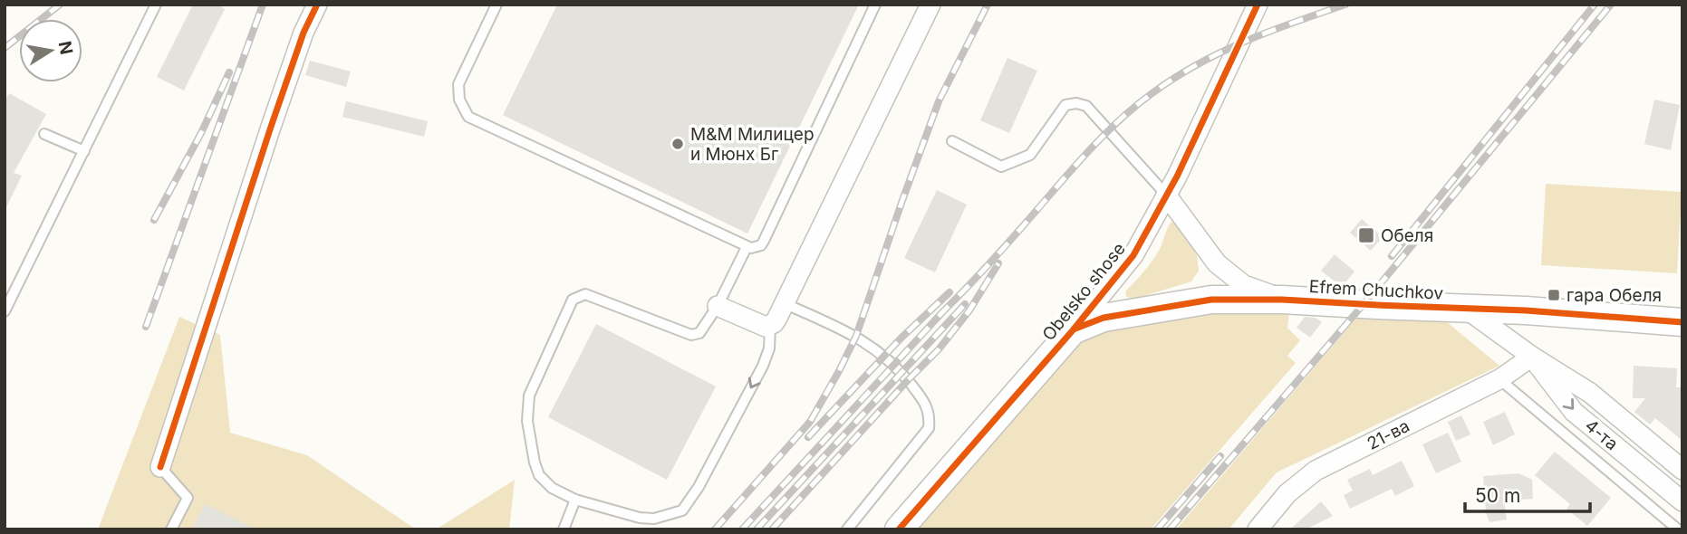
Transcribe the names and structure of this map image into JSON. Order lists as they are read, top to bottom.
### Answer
{
  "streets": {
    "street": [
      "Efrem Chuchkov",
      "Obelsko shose",
      "21-ва",
      "4-та"
    ]
  },
  "crossings": [
    ["Efrem Chuchkov", "Obelsko shose"],
    ["Efrem Chuchkov", "4-та"],
    ["21-ва", "4-та"]
  ],
  "places": {
    "other": ["М&M Mилицер и Мюнх Бг"],
    "transit": ["Обеля", "гара Обеля"]
  },
  "scale_bar": "50 m",
  "north": "right"
}
